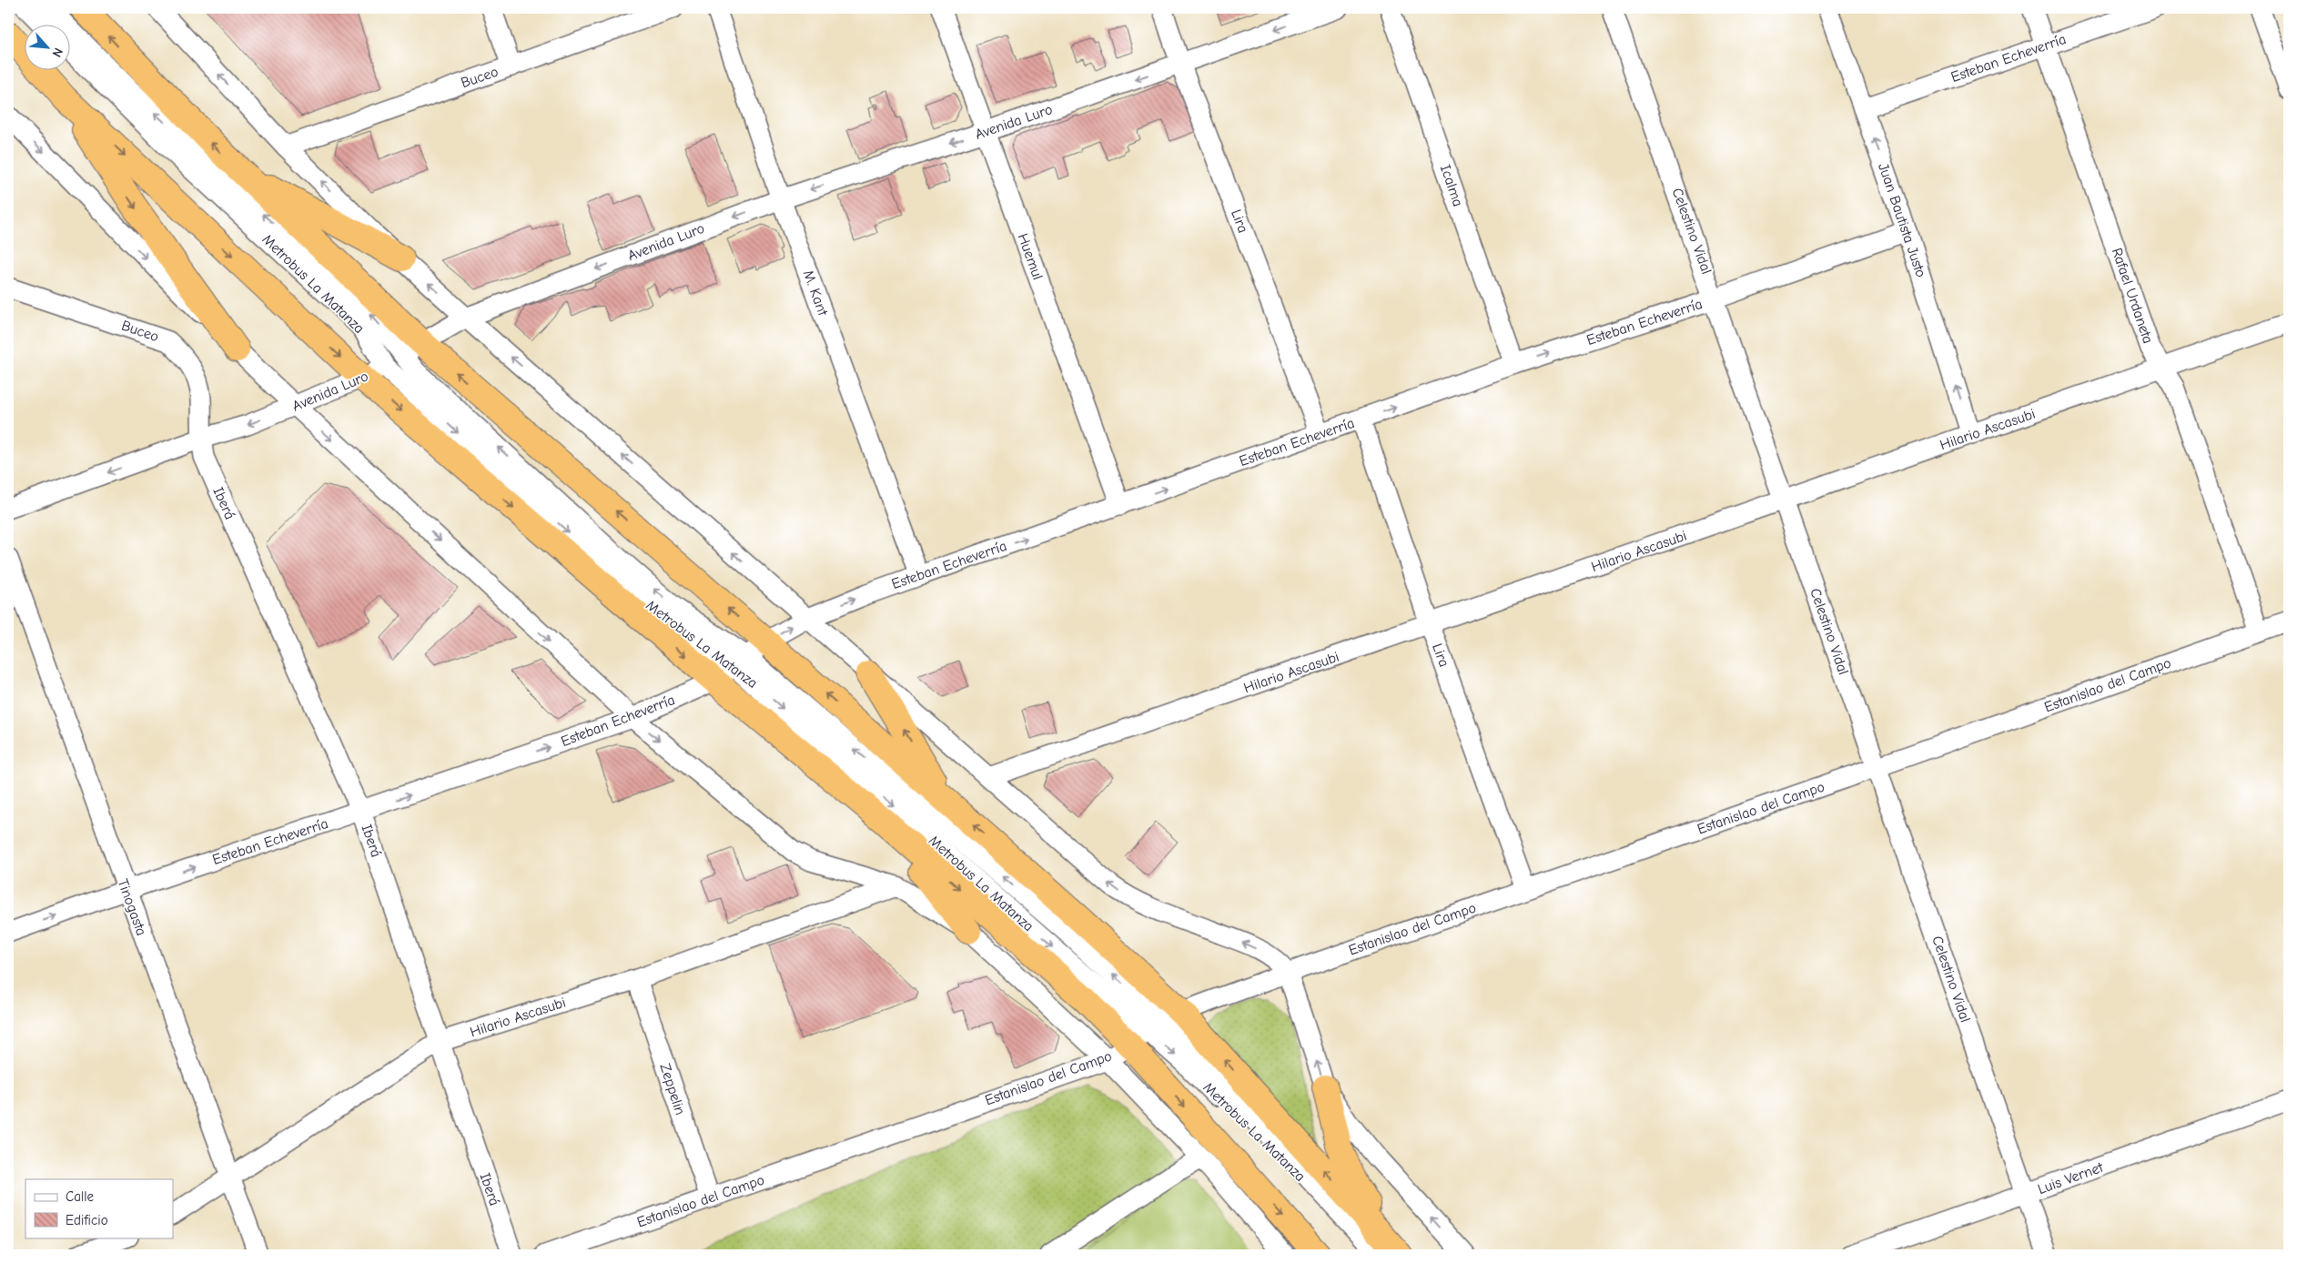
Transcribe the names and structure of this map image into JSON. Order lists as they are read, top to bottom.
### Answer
{
  "streets": {
    "street": [
      "Esteban Echeverría",
      "Buceo",
      "Avenida Luro",
      "Icalma",
      "Juan Bautista Justo",
      "Lira",
      "Celestino Vidal",
      "Huemul",
      "Metrobus La Matanza",
      "M. Kant",
      "Rafael Urdaneta",
      "Hilario Ascasubi",
      "Iberá",
      "Estanislao del Campo",
      "Tinogasta",
      "Zeppelin",
      "Luis Vernet"
    ]
  },
  "crossings": [
    ["Esteban Echeverría", "Icalma"],
    ["Esteban Echeverría", "Juan Bautista Justo"],
    ["Esteban Echeverría", "Lira"],
    ["Esteban Echeverría", "Celestino Vidal"],
    ["Esteban Echeverría", "Huemul"],
    ["Esteban Echeverría", "Metrobus La Matanza"],
    ["Esteban Echeverría", "M. Kant"],
    ["Esteban Echeverría", "Rafael Urdaneta"],
    ["Esteban Echeverría", "Iberá"],
    ["Esteban Echeverría", "Tinogasta"],
    ["Buceo", "Avenida Luro"],
    ["Buceo", "Iberá"],
    ["Avenida Luro", "Lira"],
    ["Avenida Luro", "Huemul"],
    ["Avenida Luro", "Metrobus La Matanza"],
    ["Avenida Luro", "M. Kant"],
    ["Avenida Luro", "Iberá"],
    ["Juan Bautista Justo", "Hilario Ascasubi"],
    ["Lira", "Hilario Ascasubi"],
    ["Lira", "Estanislao del Campo"],
    ["Celestino Vidal", "Hilario Ascasubi"],
    ["Celestino Vidal", "Estanislao del Campo"],
    ["Celestino Vidal", "Luis Vernet"],
    ["Metrobus La Matanza", "Estanislao del Campo"],
    ["Rafael Urdaneta", "Hilario Ascasubi"],
    ["Rafael Urdaneta", "Estanislao del Campo"],
    ["Hilario Ascasubi", "Iberá"],
    ["Hilario Ascasubi", "Tinogasta"],
    ["Hilario Ascasubi", "Zeppelin"],
    ["Estanislao del Campo", "Zeppelin"]
  ],
  "one_way": ["Esteban Echeverría", "Avenida Luro", "Juan Bautista Justo"],
  "legend": ["Calle", "Edificio"],
  "north": "bottom right"
}
